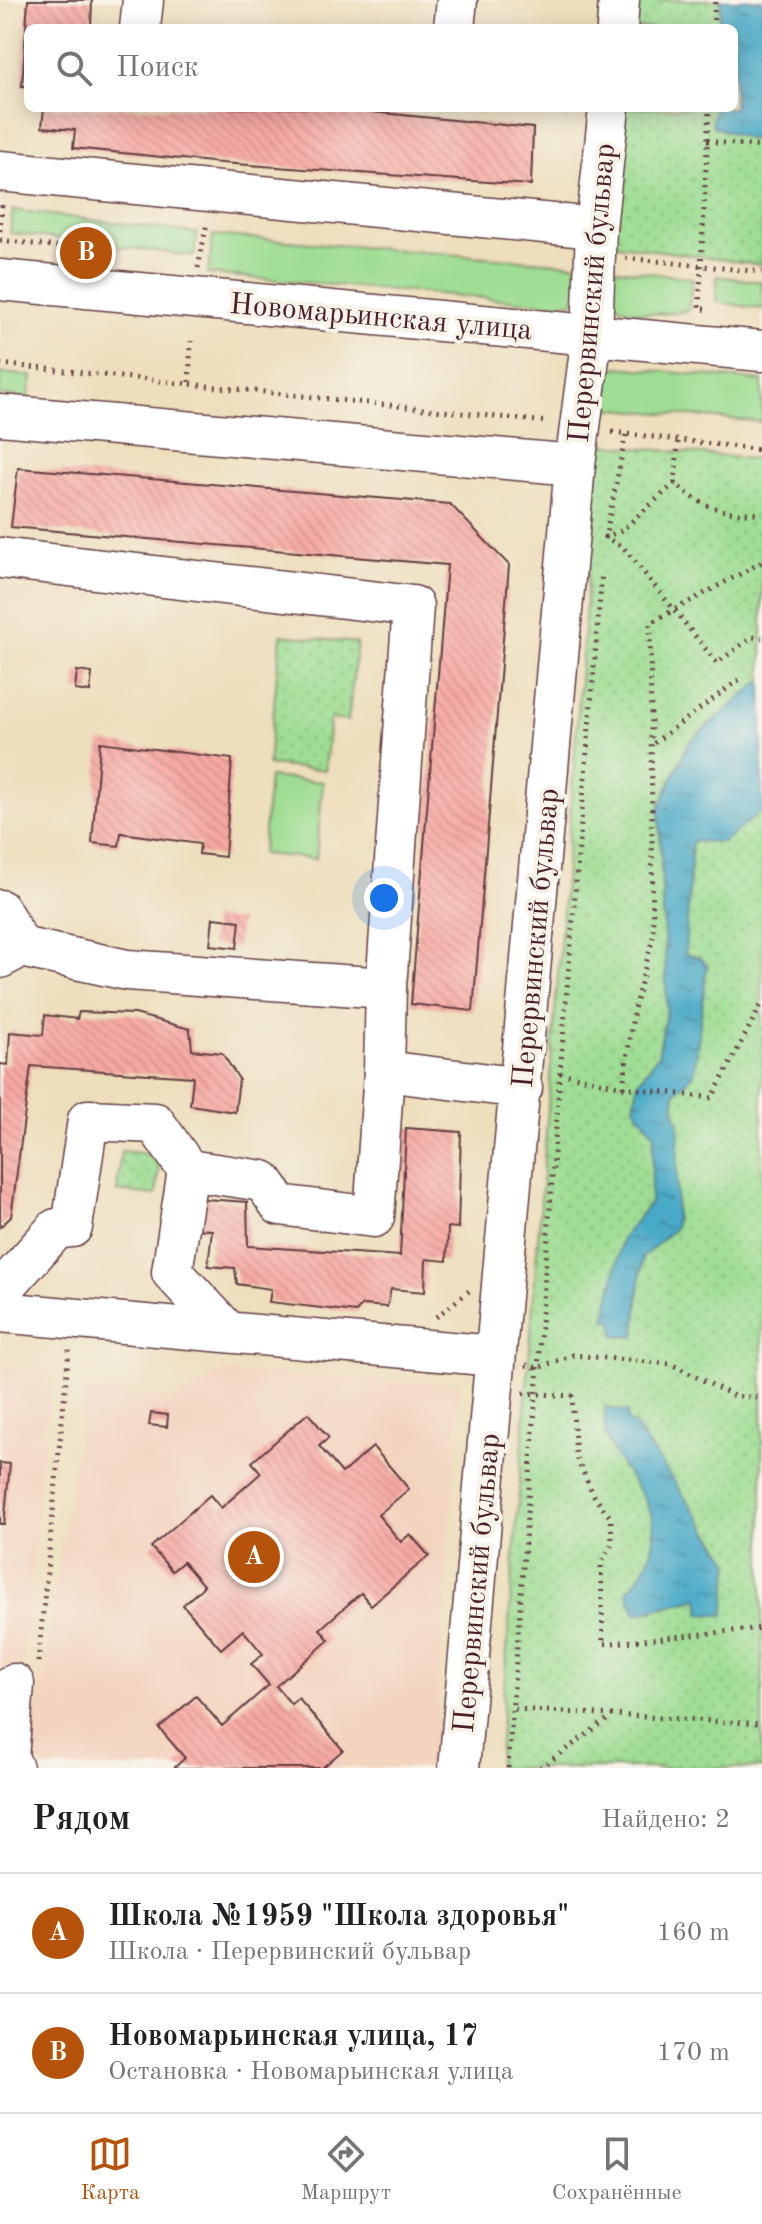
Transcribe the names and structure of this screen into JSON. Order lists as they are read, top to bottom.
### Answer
{
  "streets": {
    "street": ["Перервинский бульвар", "Новомарьинская улица"]
  },
  "crossings": [
    ["Перервинский бульвар", "Новомарьинская улица"]
  ],
  "page": {
    "search": "Поиск",
    "pins": ["B", "A"],
    "heading": ["Рядом", "Найдено: 2"],
    "list": [
      {
        "mark": "A",
        "name": "Школа №1959 \"Школа здоровья\"",
        "note": "Школа · Перервинский бульвар",
        "value": "160 m"
      },
      {
        "mark": "B",
        "name": "Новомарьинская улица, 17",
        "note": "Остановка · Новомарьинская улица",
        "value": "170 m"
      }
    ],
    "nav": ["Карта", "Маршрут", "Сохранённые"]
  }
}
